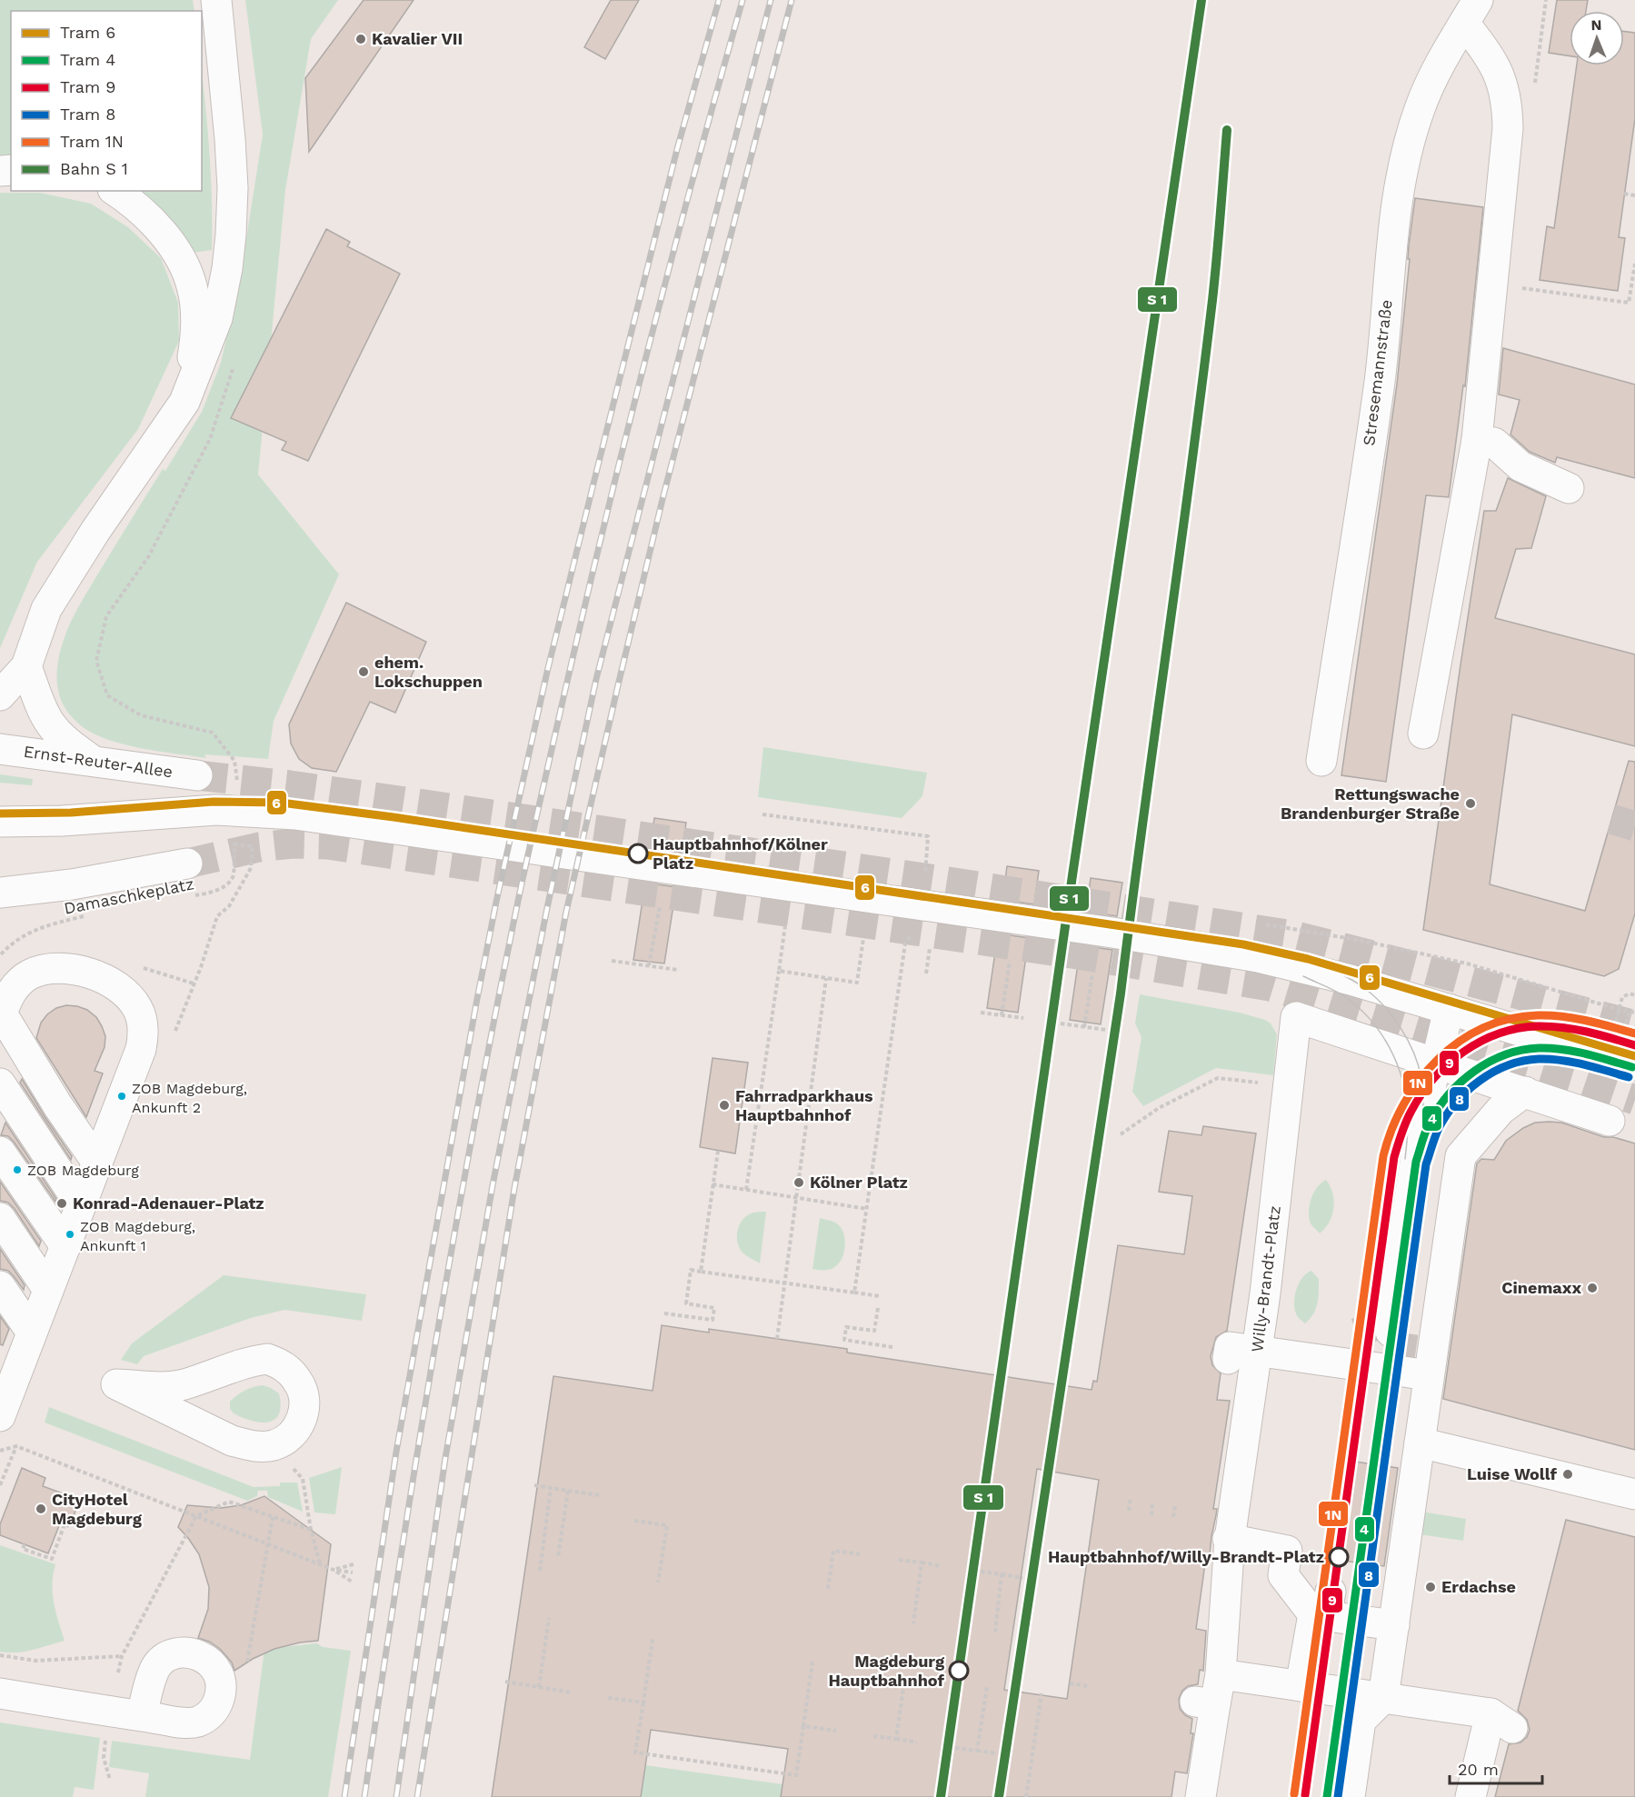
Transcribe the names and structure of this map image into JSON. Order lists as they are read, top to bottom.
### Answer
{
  "streets": {
    "main road": ["Stresemannstraße", "Ernst-Reuter-Allee", "Willy-Brandt-Platz"],
    "path": ["Damaschkeplatz"]
  },
  "places": [
    "Kavalier VII",
    "ehem. Lokschuppen",
    "Rettungswache Brandenburger Straße",
    "Hauptbahnhof/Kölner Platz",
    "ZOB Magdeburg, Ankunft 2",
    "Fahrradparkhaus Hauptbahnhof",
    "ZOB Magdeburg",
    "Kölner Platz",
    "Konrad-Adenauer-Platz",
    "ZOB Magdeburg, Ankunft 1",
    "Cinemaxx",
    "Luise Wollf",
    "CityHotel Magdeburg",
    "Hauptbahnhof/Willy-Brandt-Platz",
    "Erdachse",
    "Magdeburg Hauptbahnhof"
  ],
  "lines": [
    "tram line 6",
    "tram line 1N",
    "tram line 9",
    "tram line 4",
    "tram line 8"
  ],
  "legend": [
    "Tram 6",
    "Tram 4",
    "Tram 9",
    "Tram 8",
    "Tram 1N",
    "Bahn S 1"
  ],
  "scale_bar": "20 m",
  "north": "top"
}
